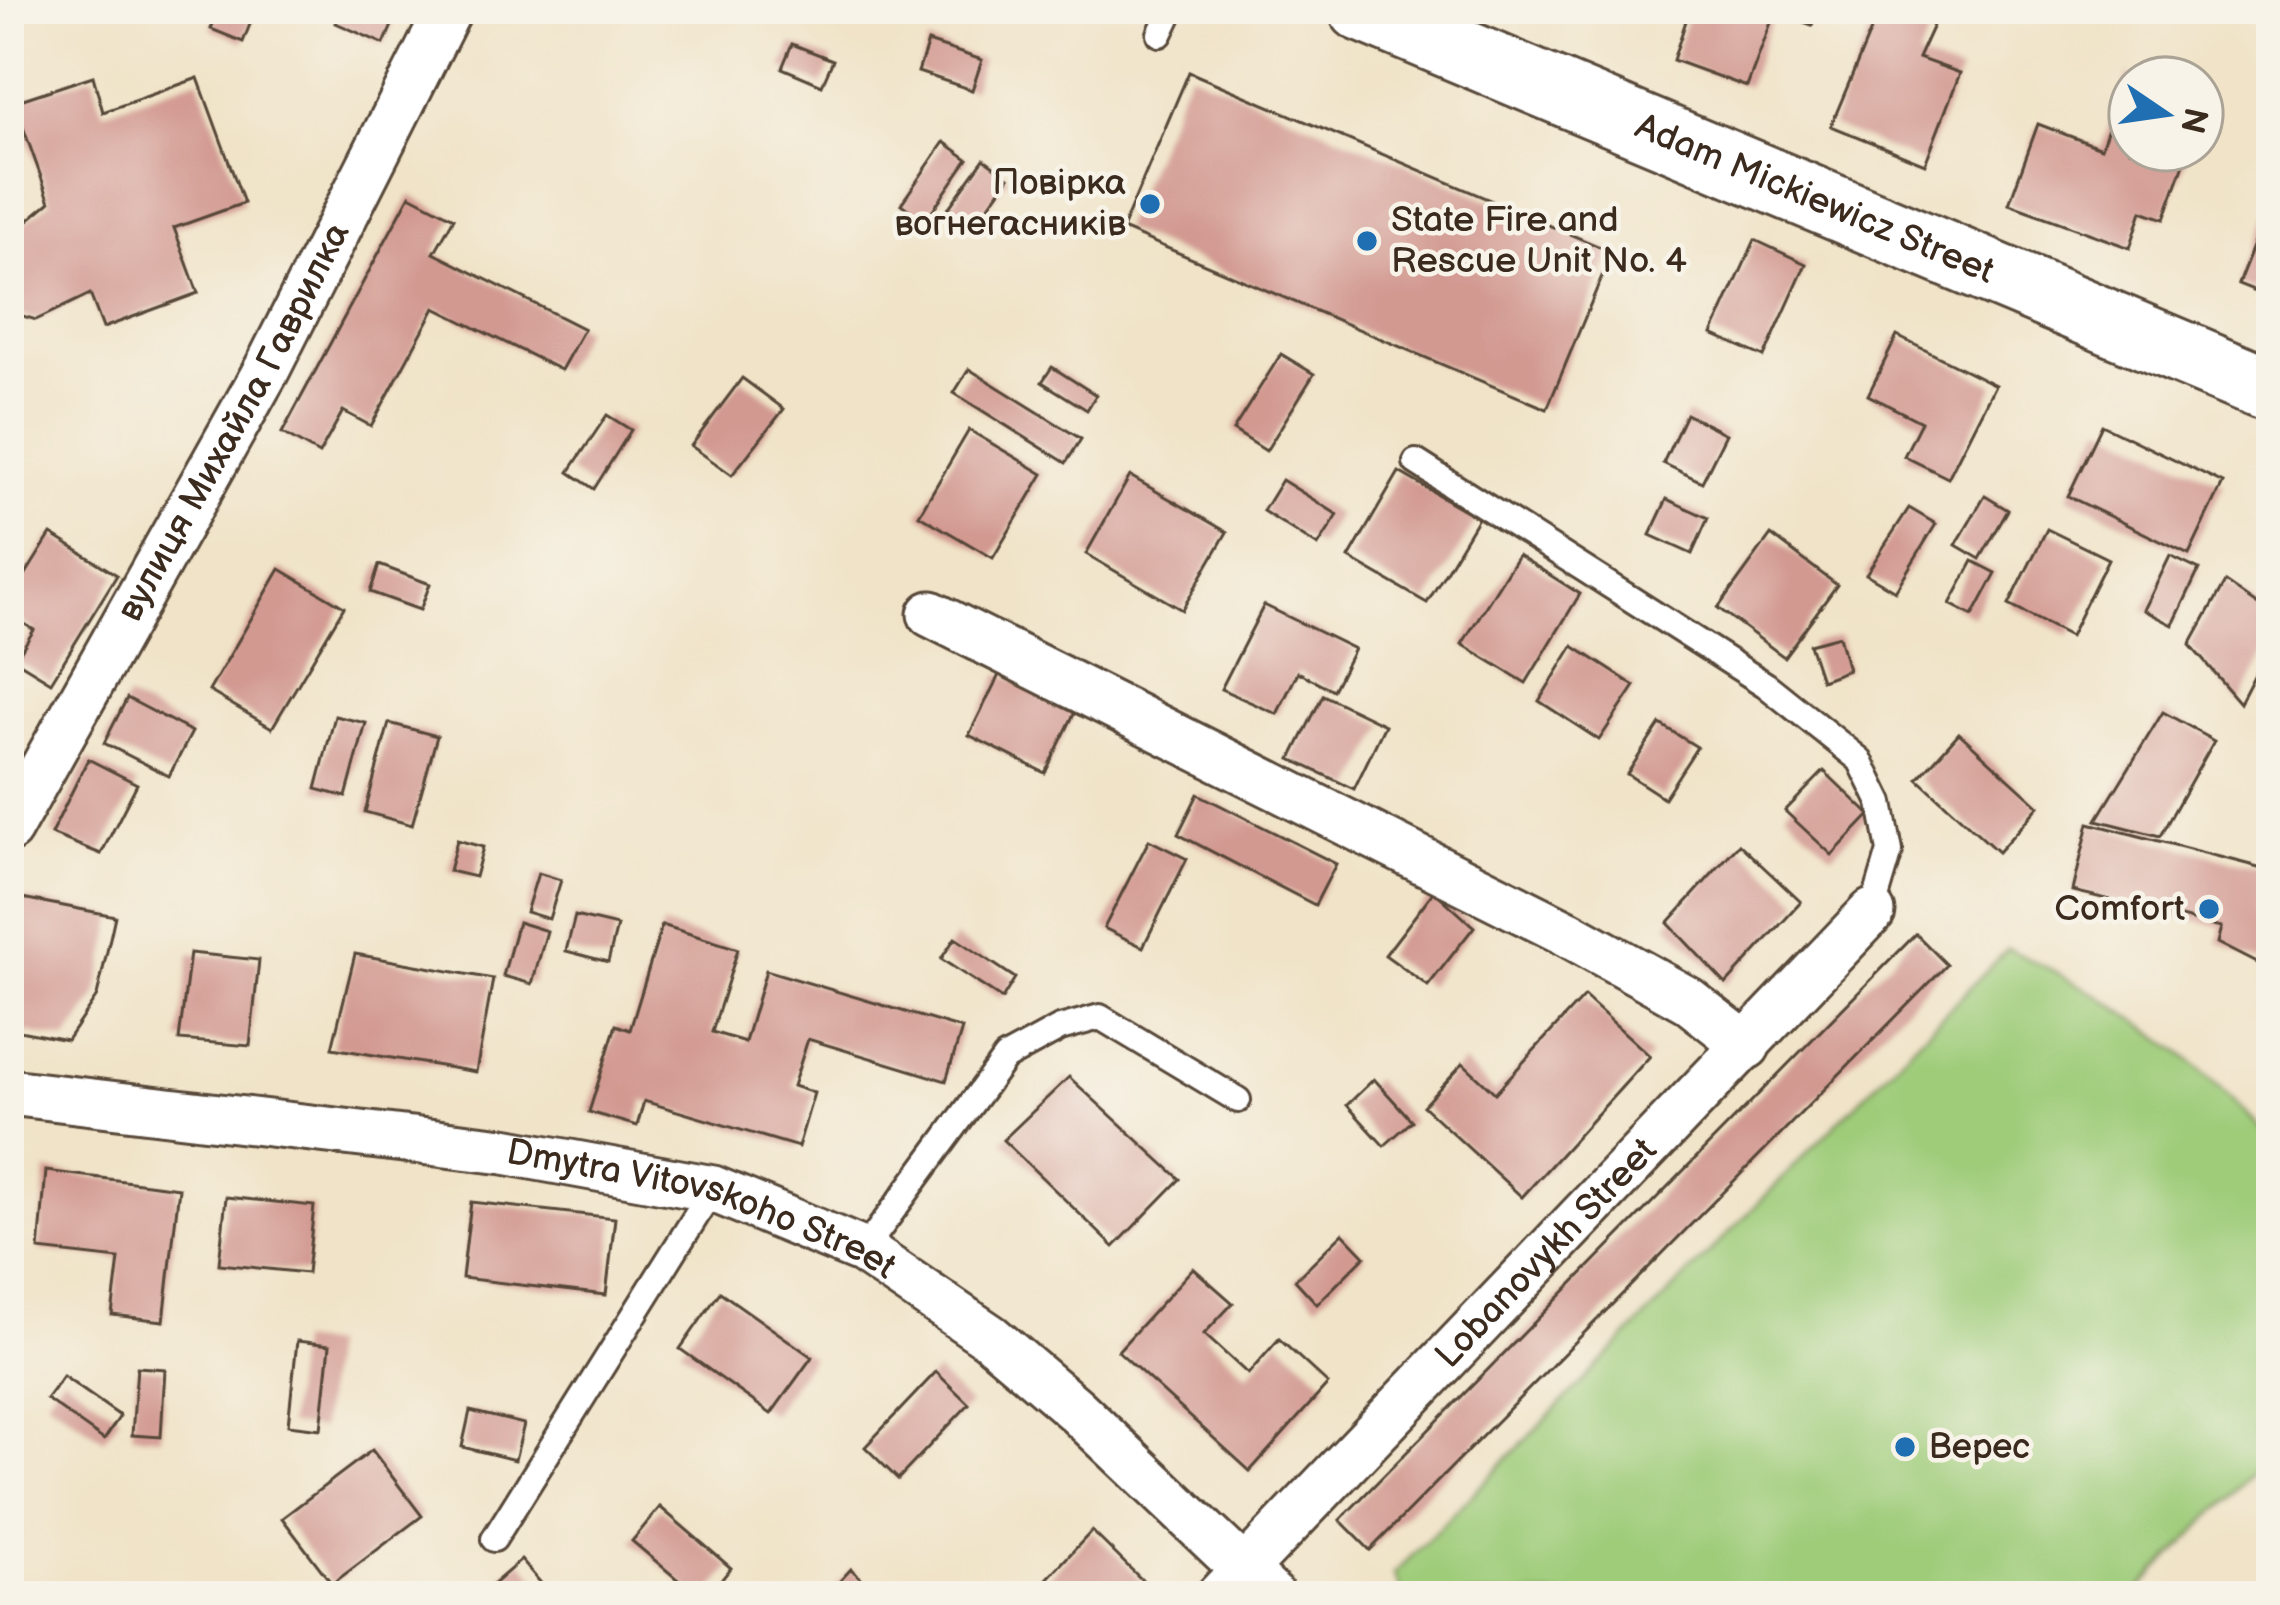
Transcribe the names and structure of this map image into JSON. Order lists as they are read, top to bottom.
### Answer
{
  "streets": {
    "street": [
      "Adam Mickiewicz Street",
      "вулиця Михайла Гаврилка",
      "Dmytra Vitovskoho Street",
      "Lobanovykh Street"
    ]
  },
  "crossings": [
    ["Dmytra Vitovskoho Street", "Lobanovykh Street"]
  ],
  "places": [
    "Повірка вогнегасників",
    "State Fire and Rescue Unit No. 4",
    "Comfort",
    "Верес"
  ],
  "north": "right"
}
